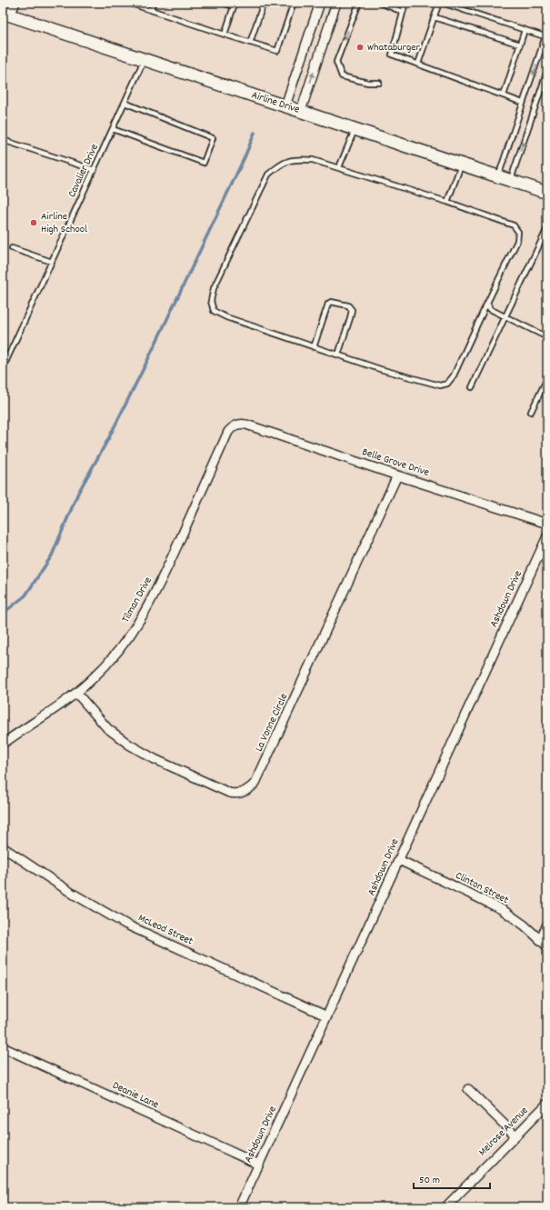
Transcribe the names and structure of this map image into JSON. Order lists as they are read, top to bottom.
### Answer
{
  "streets": {
    "main road": ["Airline Drive"],
    "street": [
      "Belle Grove Drive",
      "Ashdown Drive",
      "Tilman Drive",
      "La Vonne Circle",
      "Clinton Street",
      "McLeod Street",
      "Deanie Lane",
      "Melrose Avenue"
    ],
    "lane": ["Cavalier Drive"]
  },
  "crossings": [
    ["Airline Drive", "Cavalier Drive"],
    ["Belle Grove Drive", "Tilman Drive"],
    ["Belle Grove Drive", "La Vonne Circle"],
    ["Ashdown Drive", "Clinton Street"],
    ["Ashdown Drive", "McLeod Street"],
    ["Ashdown Drive", "Deanie Lane"],
    ["Tilman Drive", "La Vonne Circle"]
  ],
  "places": ["Whataburger", "Airline High School"],
  "scale_bar": "50 m"
}
